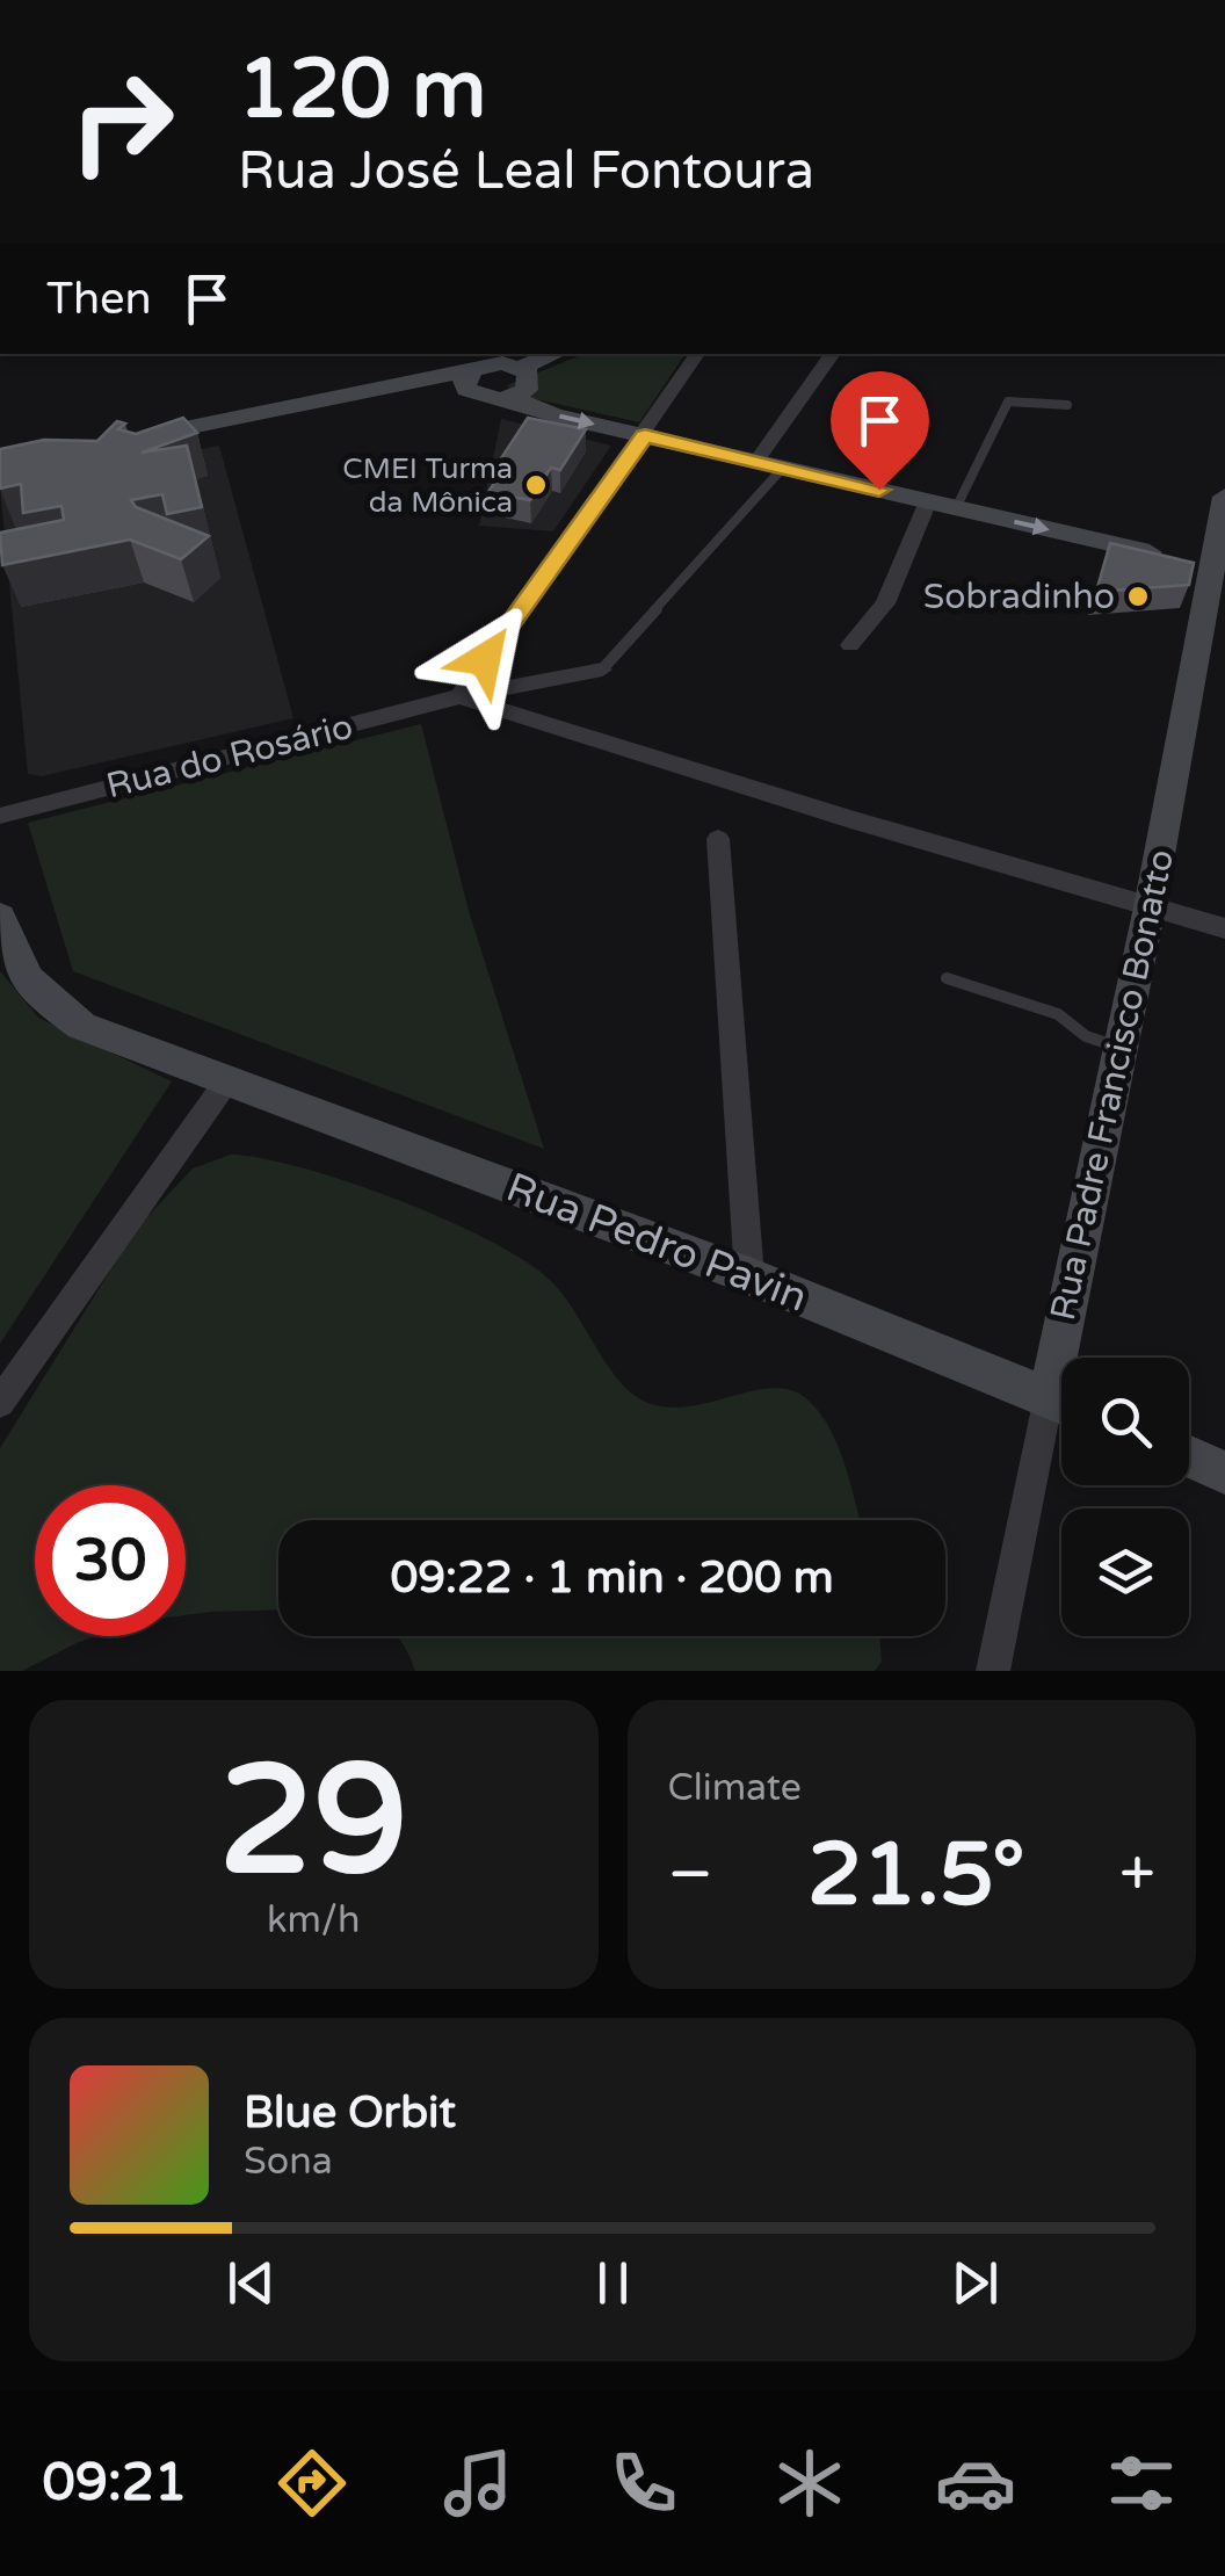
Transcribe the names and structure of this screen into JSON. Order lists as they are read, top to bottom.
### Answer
{
  "streets": {
    "street": ["Rua do Rosário", "Rua Padre Francisco Bonatto", "Rua Pedro Pavin"]
  },
  "places": ["CMEI Turma da Mônica", "Sobradinho"],
  "page": {
    "turn": ["120 m", "Rua José Leal Fontoura"],
    "then": "Then",
    "limit": "30",
    "trip": "09:22 · 1 min · 200 m",
    "tile": [
      ["29", "km/h"],
      "Climate"
    ],
    "heat": ["−", "21.5°", "+"],
    "song": ["Blue Orbit", "Sona"],
    "tabs": "09:21"
  }
}
